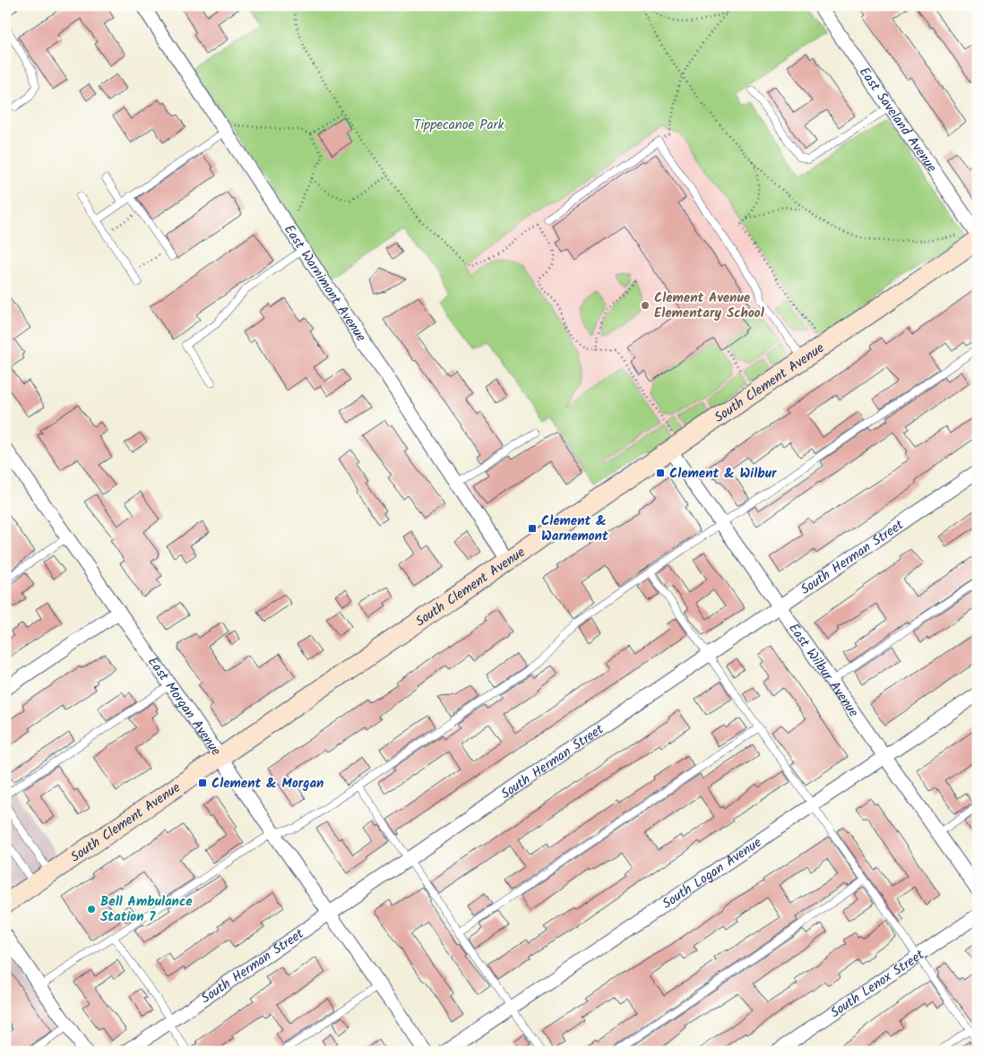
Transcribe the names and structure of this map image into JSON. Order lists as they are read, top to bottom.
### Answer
{
  "streets": {
    "street": [
      "East Saveland Avenue",
      "East Warnimont Avenue",
      "South Clement Avenue",
      "South Herman Street",
      "East Wilbur Avenue",
      "East Morgan Avenue",
      "South Logan Avenue",
      "South Lenox Street"
    ]
  },
  "crossings": [
    ["East Warnimont Avenue", "South Clement Avenue"],
    ["South Clement Avenue", "East Wilbur Avenue"],
    ["South Clement Avenue", "East Morgan Avenue"],
    ["South Herman Street", "East Wilbur Avenue"],
    ["South Herman Street", "East Morgan Avenue"],
    ["East Wilbur Avenue", "South Logan Avenue"]
  ],
  "parks": ["Tippecanoe Park"],
  "places": {
    "other": ["Clement Avenue Elementary School", "Bell Ambulance Station 7"],
    "transit": ["Clement & Wilbur", "Clement & Warnemont", "Clement & Morgan"]
  }
}
